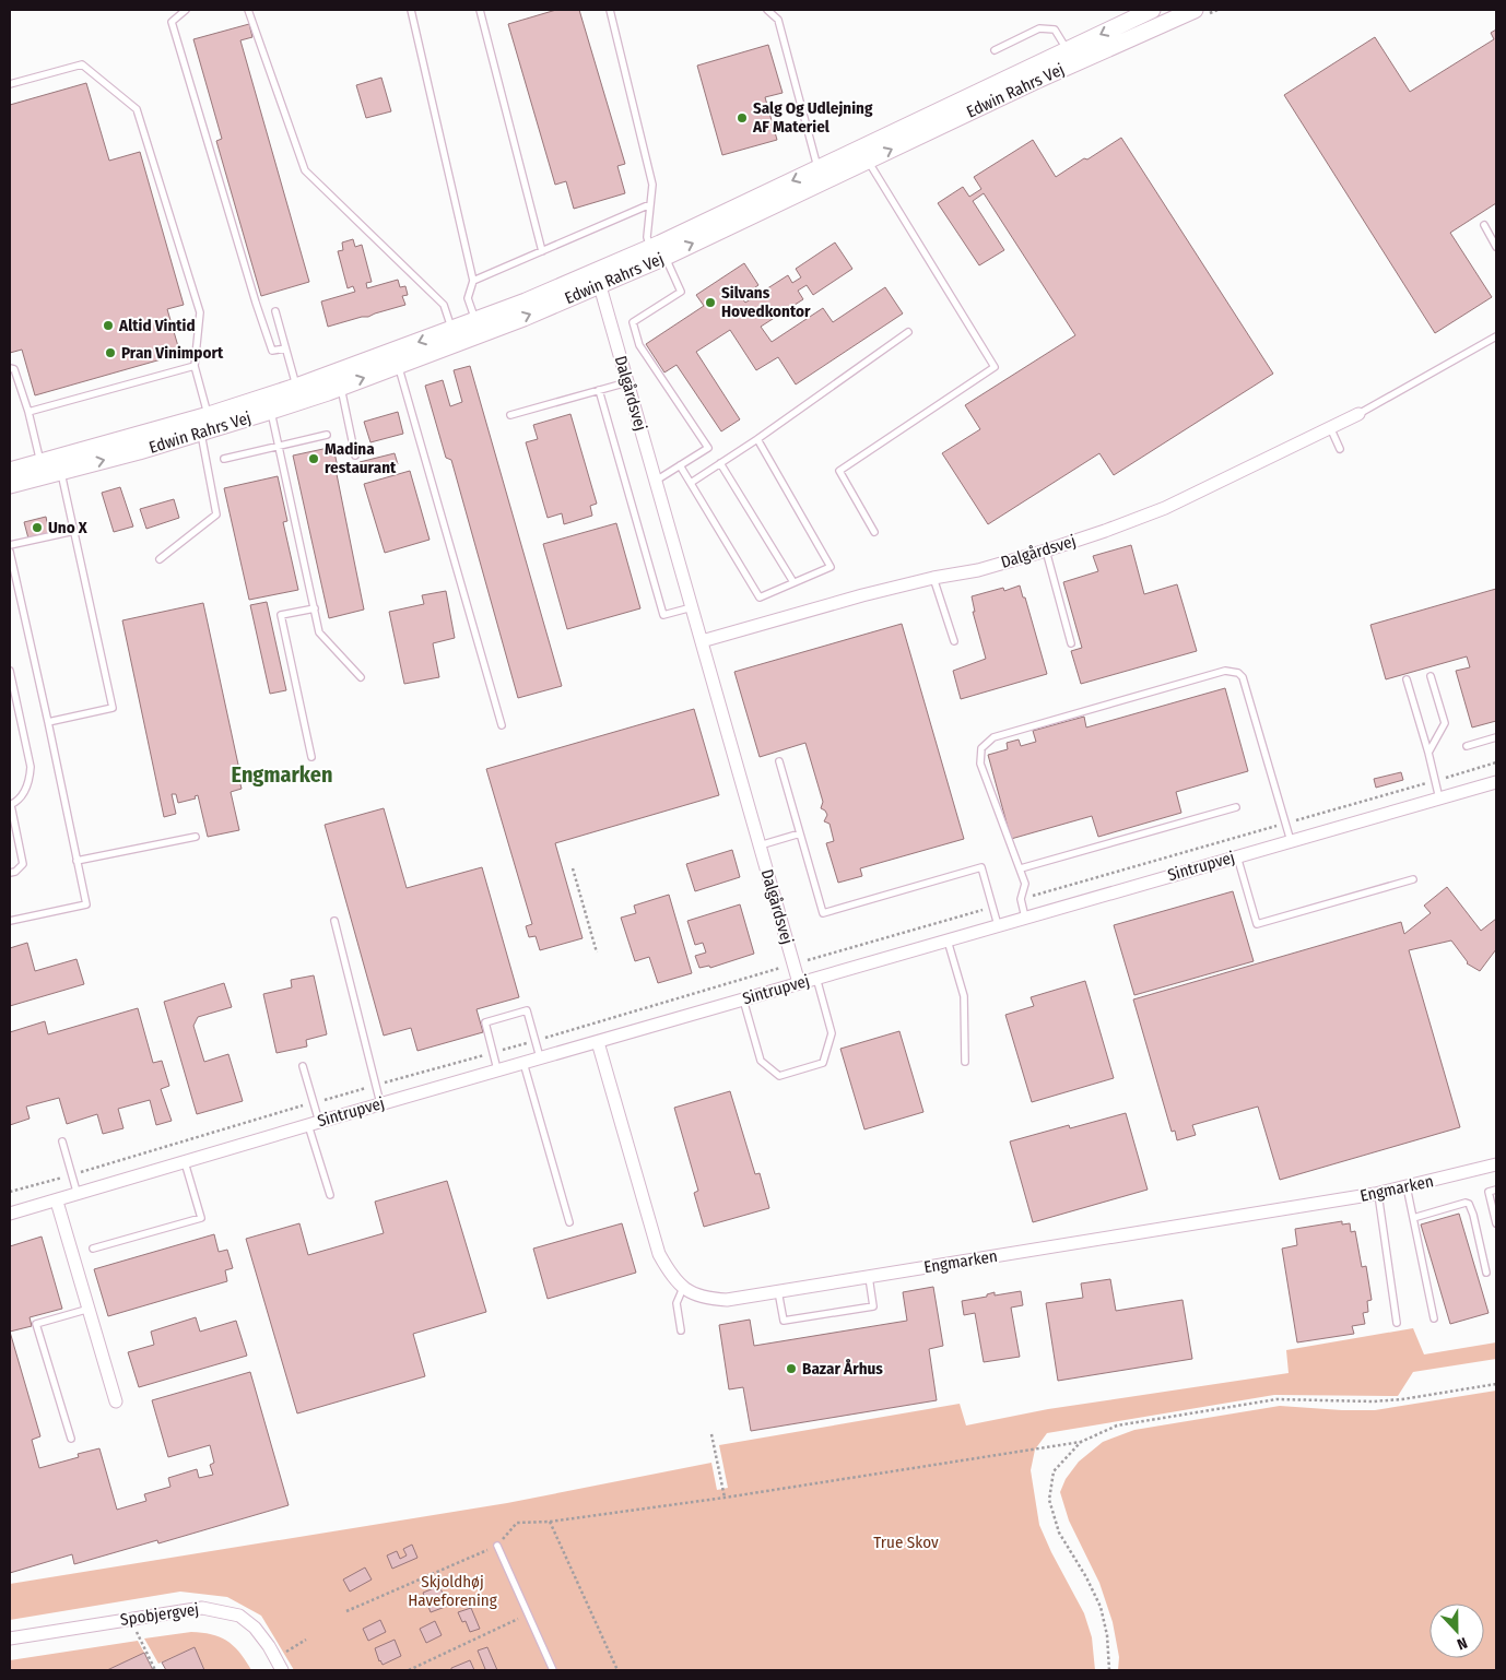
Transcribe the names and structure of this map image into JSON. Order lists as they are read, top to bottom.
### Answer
{
  "streets": {
    "street": [
      "Edwin Rahrs Vej",
      "Dalgårdsvej",
      "Sintrupvej",
      "Engmarken",
      "Spobjergvej"
    ]
  },
  "crossings": [
    ["Edwin Rahrs Vej", "Dalgårdsvej"],
    ["Dalgårdsvej", "Sintrupvej"],
    ["Sintrupvej", "Engmarken"]
  ],
  "districts": ["Engmarken"],
  "parks": ["True Skov", "Skjoldhøj Haveforening"],
  "places": [
    "Salg Og Udlejning AF Materiel",
    "Silvans Hovedkontor",
    "Altid Vintid",
    "Pran Vinimport",
    "Madina restaurant",
    "Uno X",
    "Bazar Århus"
  ],
  "north": "bottom"
}
